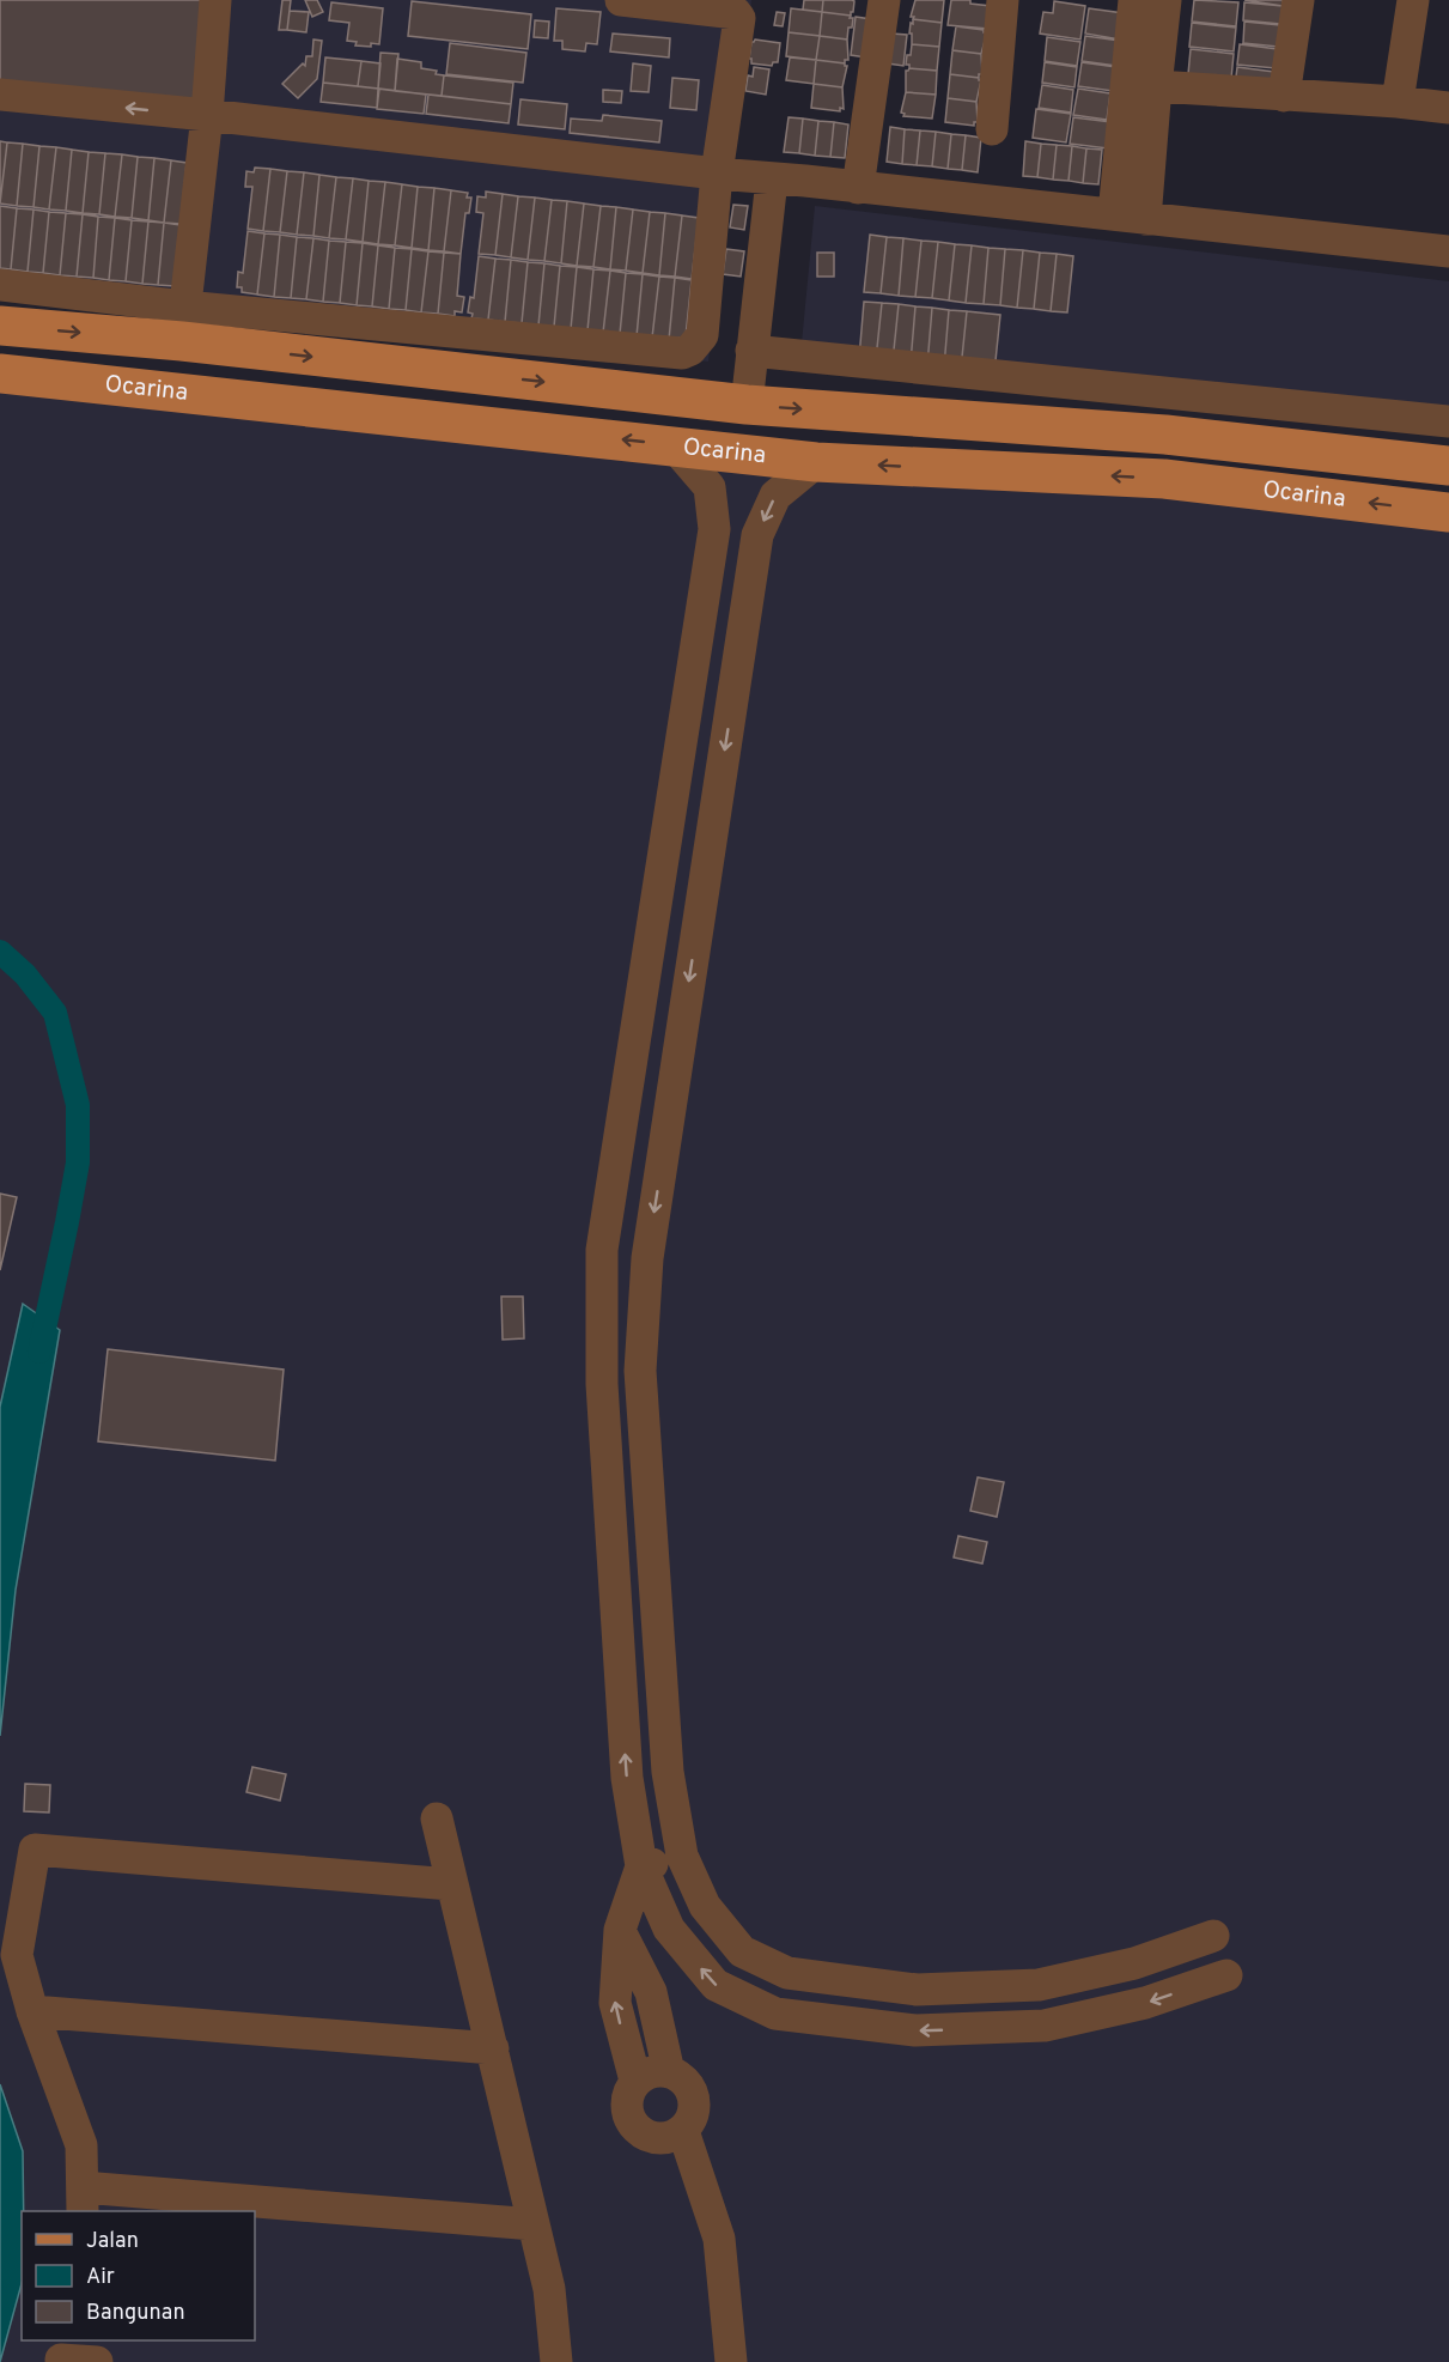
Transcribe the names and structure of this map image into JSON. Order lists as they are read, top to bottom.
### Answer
{
  "streets": {
    "main road": ["Ocarina"]
  },
  "legend": ["Jalan", "Air", "Bangunan"]
}
